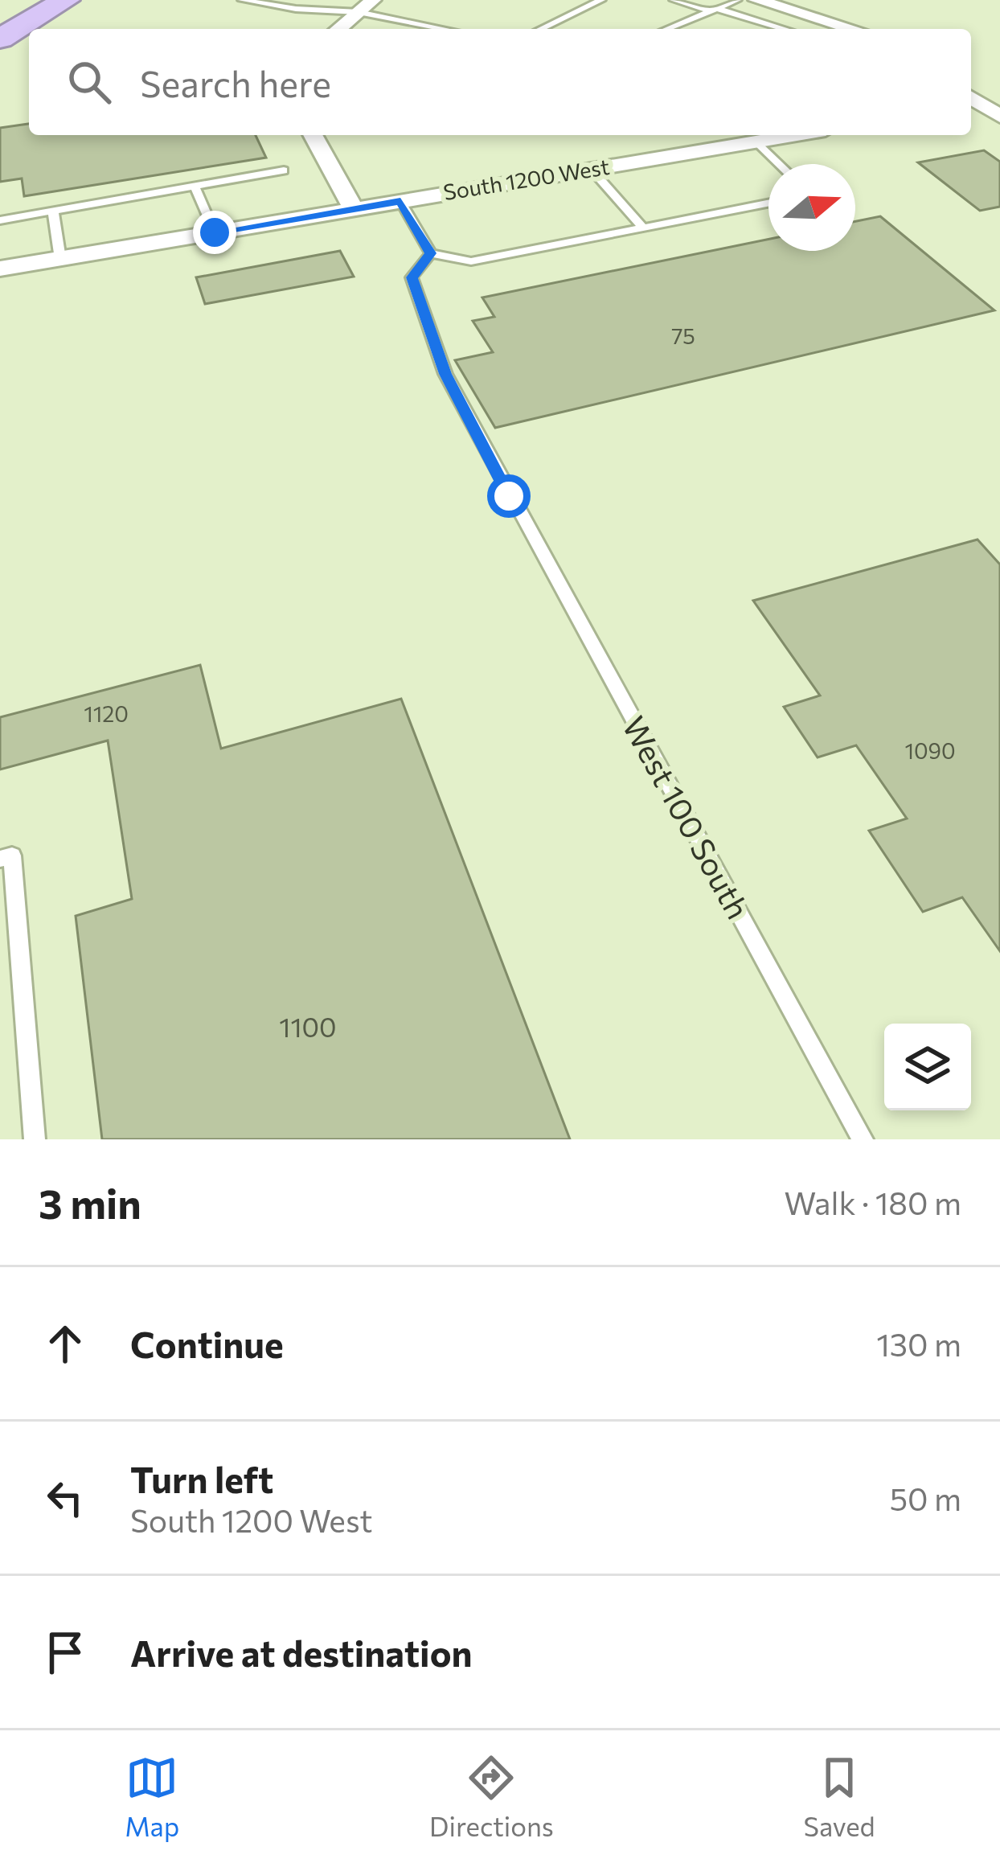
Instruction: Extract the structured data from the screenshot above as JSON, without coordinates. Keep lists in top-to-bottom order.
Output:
{
  "streets": {
    "street": ["South 1200 West"],
    "lane": ["West 100 South"]
  },
  "house_numbers": [
    "75",
    "1120",
    "1090",
    "1100"
  ],
  "north": "right",
  "page": {
    "search": "Search here",
    "heading": ["3 min", "Walk · 180 m"],
    "list": [
      ["Continue", "130 m"],
      ["Turn left", "South 1200 West", "50 m"],
      "Arrive at destination"
    ],
    "nav": ["Map", "Directions", "Saved"]
  }
}
